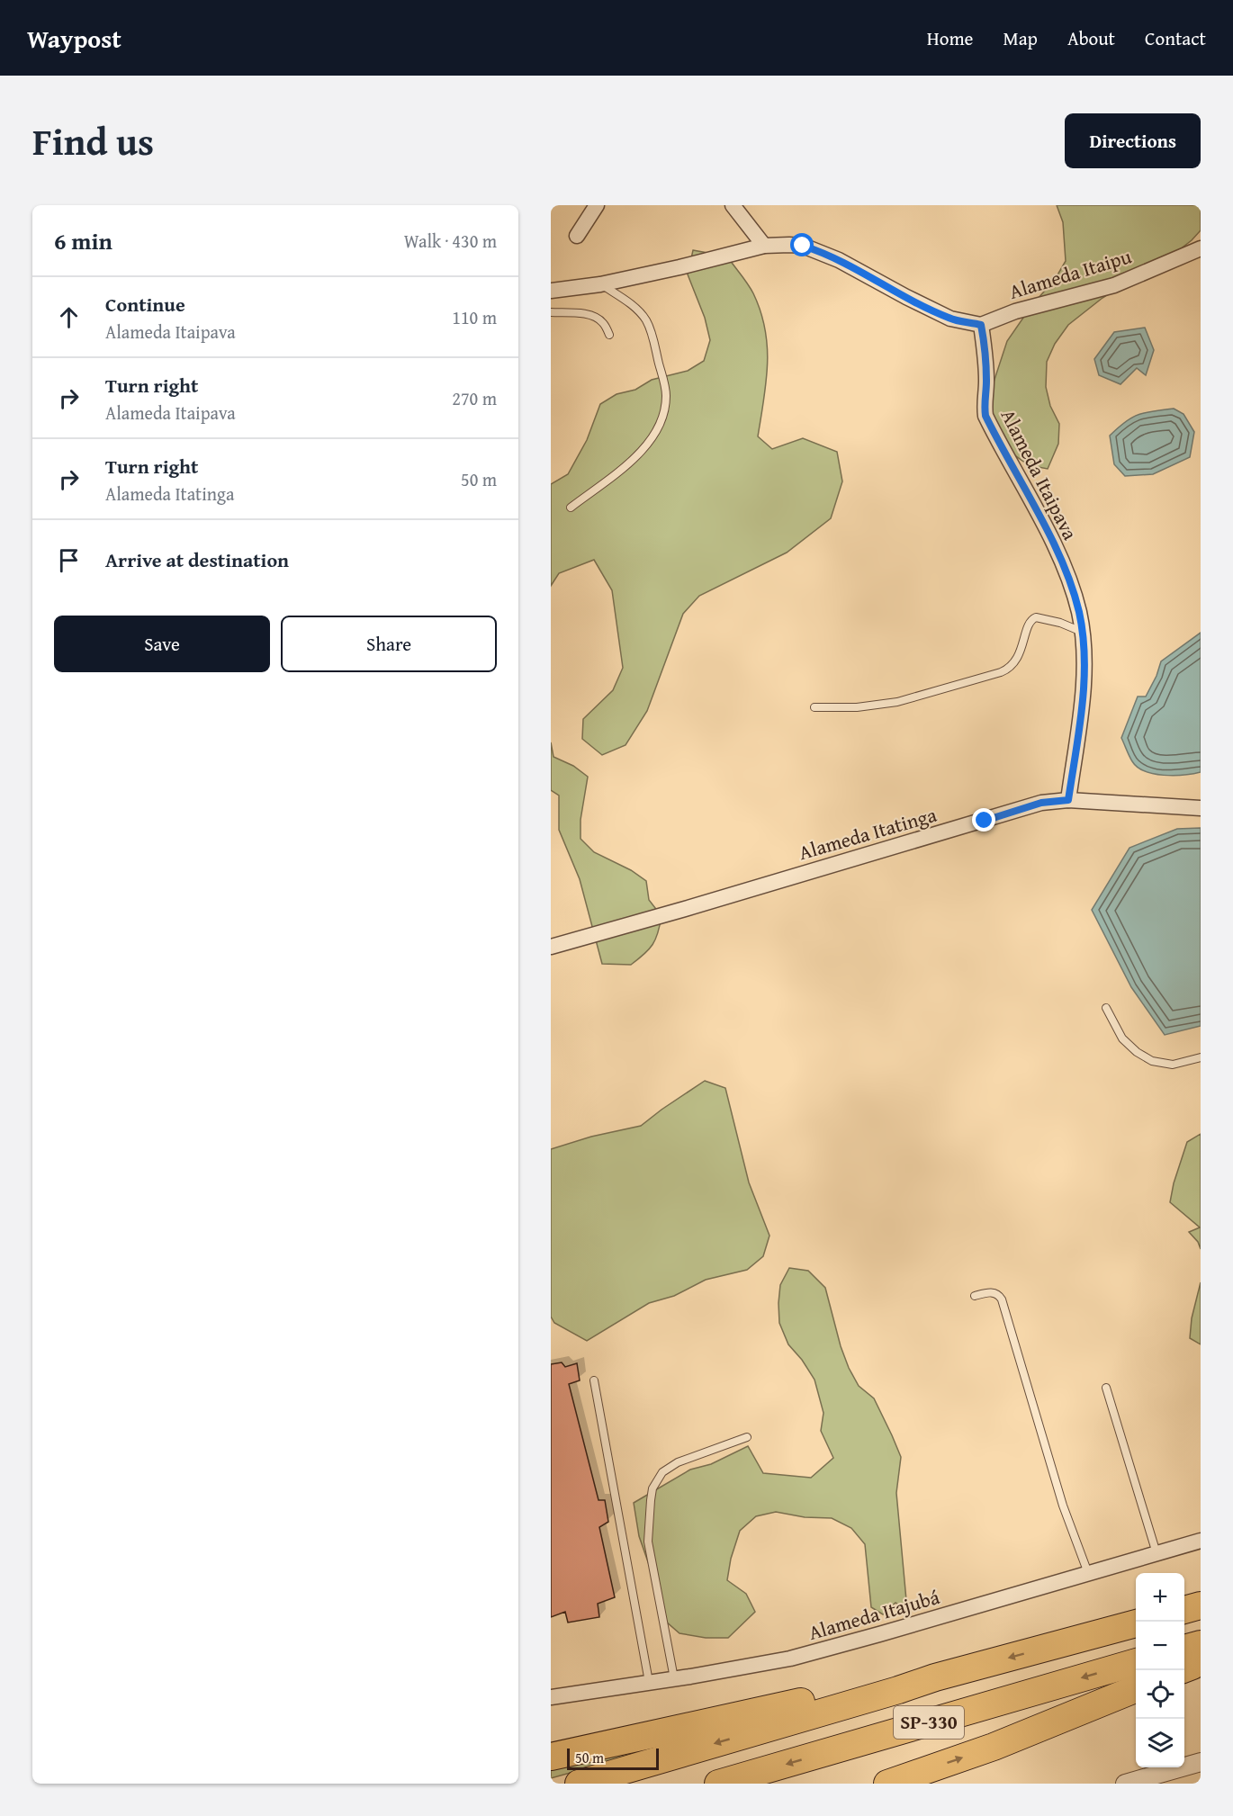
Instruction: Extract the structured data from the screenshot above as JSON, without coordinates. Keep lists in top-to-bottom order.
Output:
{
  "streets": {
    "highway": ["SP-330"],
    "street": [
      "Alameda Itaipu",
      "Alameda Itaipava",
      "Alameda Itatinga",
      "Alameda Itajubá"
    ]
  },
  "crossings": [
    ["Alameda Itaipu", "Alameda Itaipava"],
    ["Alameda Itaipava", "Alameda Itatinga"]
  ],
  "scale_bar": "50 m",
  "page": {
    "header": "Waypost",
    "nav": [
      "Home",
      "Map",
      "About",
      "Contact"
    ],
    "title": "Find us",
    "buttons": [
      "Directions",
      ["Save", "Share"]
    ],
    "heading": ["6 min", "Walk · 430 m"],
    "list": [
      ["Continue", "Alameda Itaipava", "110 m"],
      ["Turn right", "Alameda Itaipava", "270 m"],
      ["Turn right", "Alameda Itatinga", "50 m"],
      "Arrive at destination"
    ],
    "map_buttons": ["+", "−"],
    "scale": "50 m"
  }
}
